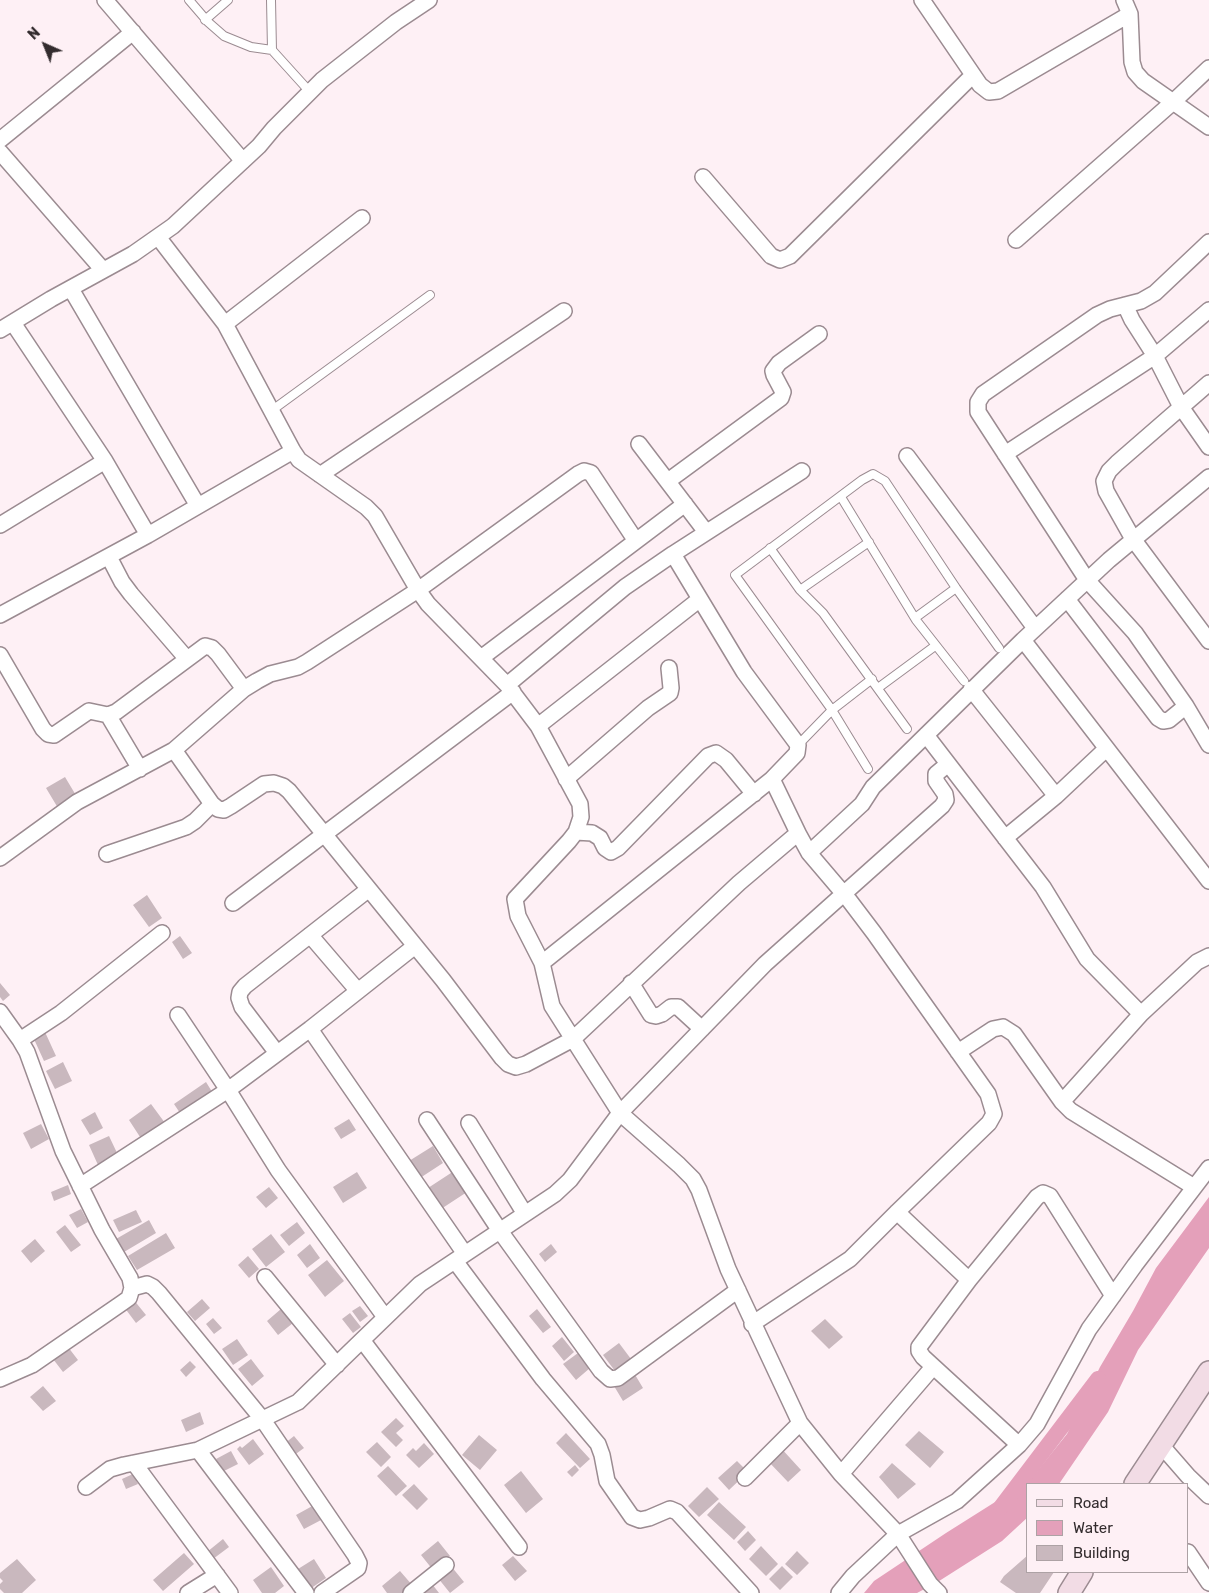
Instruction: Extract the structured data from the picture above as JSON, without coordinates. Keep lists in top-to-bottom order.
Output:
{
  "legend": ["Road", "Water", "Building"],
  "north": "top left"
}
